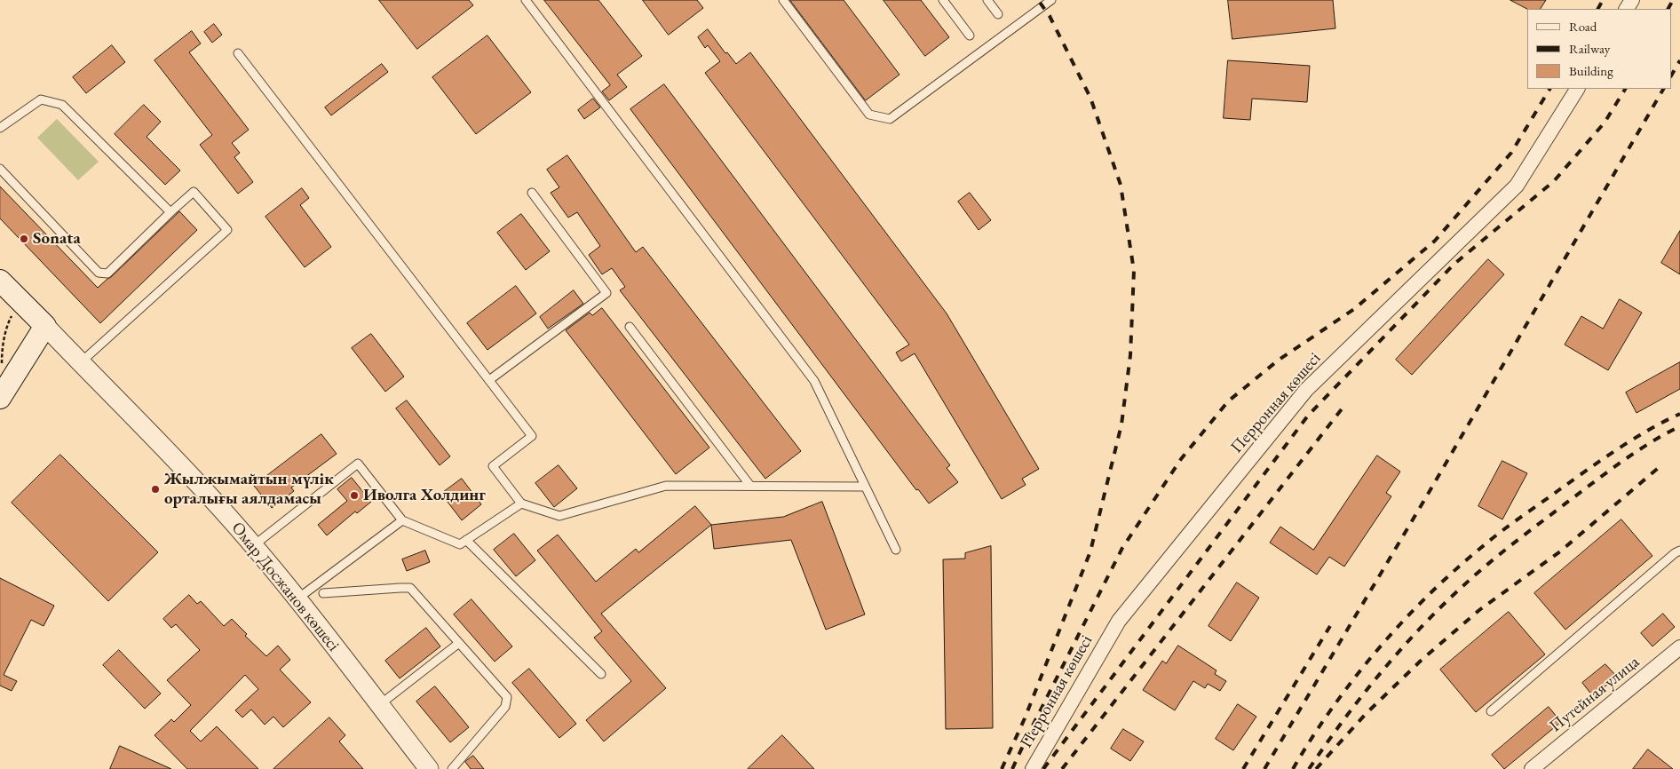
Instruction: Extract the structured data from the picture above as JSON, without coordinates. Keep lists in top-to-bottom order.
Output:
{
  "streets": {
    "main road": ["Омар Досжанов көшесі"],
    "street": ["Перронная көшесі", "Путейная улица"]
  },
  "places": ["Sonata", "Жылжымайтын мүлік орталығы аялдамасы", "Иволга Холдинг"],
  "legend": ["Road", "Railway", "Building"]
}
